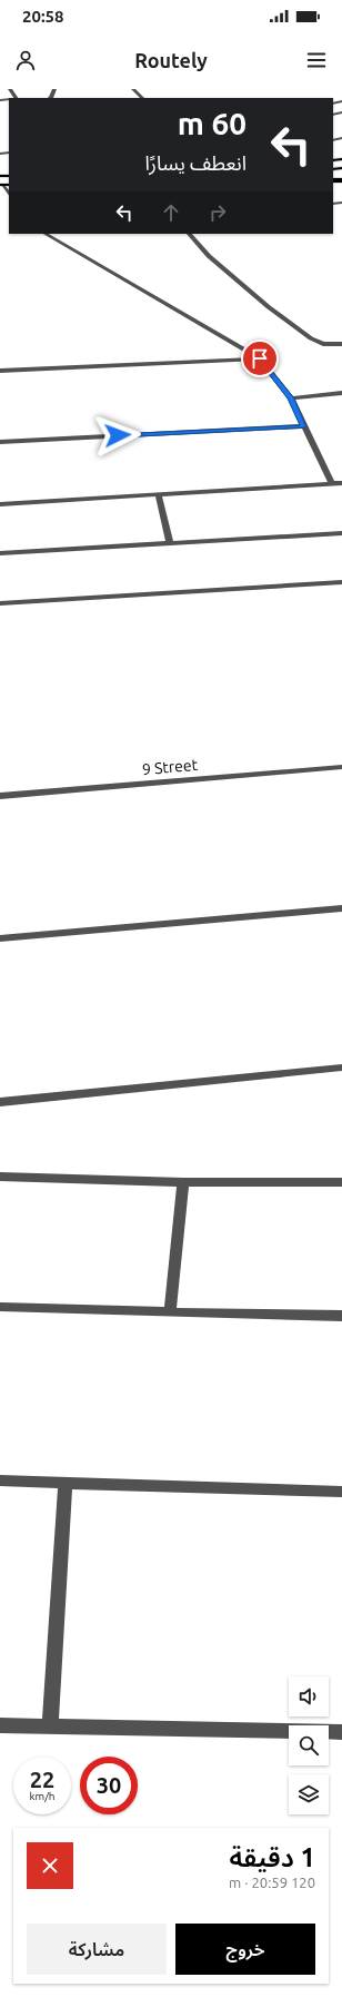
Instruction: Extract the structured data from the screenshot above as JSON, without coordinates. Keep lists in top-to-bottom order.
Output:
{
  "streets": {
    "street": ["9 Street"]
  },
  "page": {
    "status": "20:58",
    "header": "Routely",
    "turn": ["60 m", "انعطف يسارًا"],
    "speed": "22 km/h",
    "limit": "30",
    "heading": ["1 دقيقة", "120 m · 20:59"],
    "buttons": ["خروج", "مشاركة"]
  }
}
